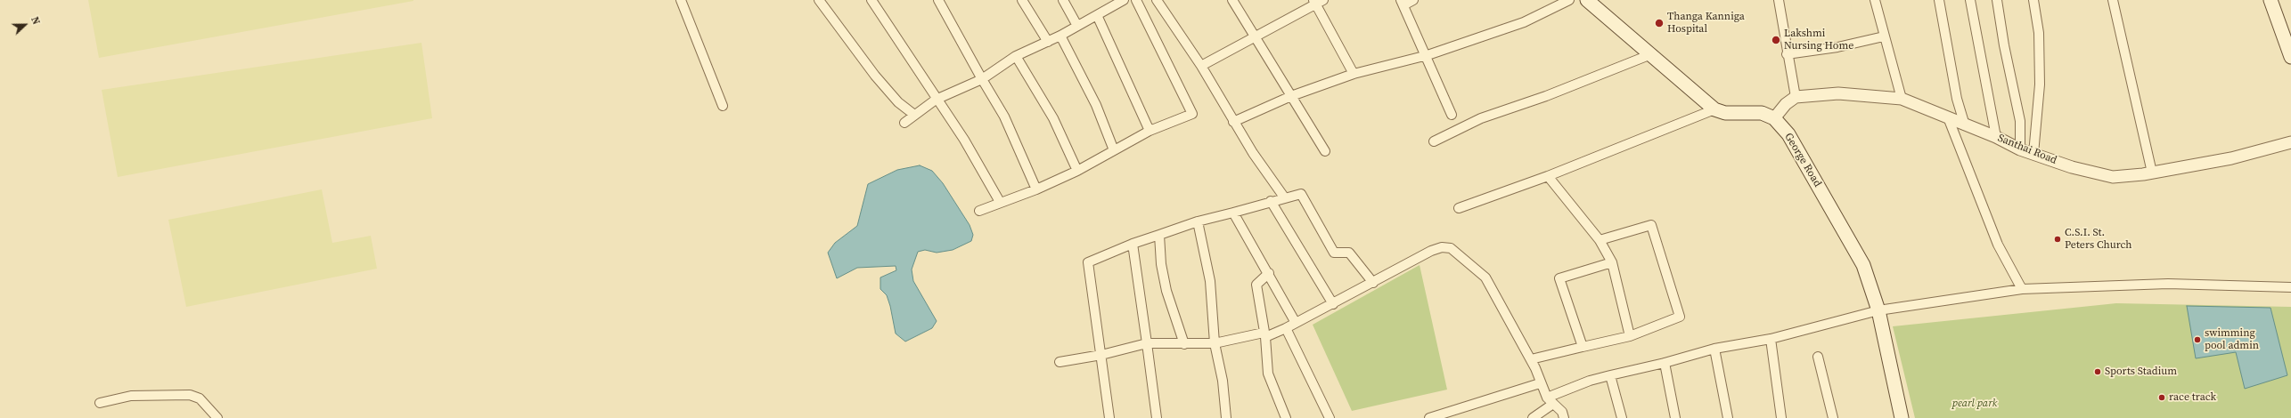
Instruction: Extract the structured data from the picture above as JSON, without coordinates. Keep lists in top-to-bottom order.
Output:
{
  "streets": {
    "main road": ["George Road"],
    "street": ["Santhai Road"]
  },
  "parks": ["pearl park"],
  "places": [
    "Thanga Kanniga Hospital",
    "Lakshmi Nursing Home",
    "C.S.I. St. Peters Church",
    "swimming pool admin",
    "Sports Stadium",
    "race track"
  ],
  "north": "right"
}
